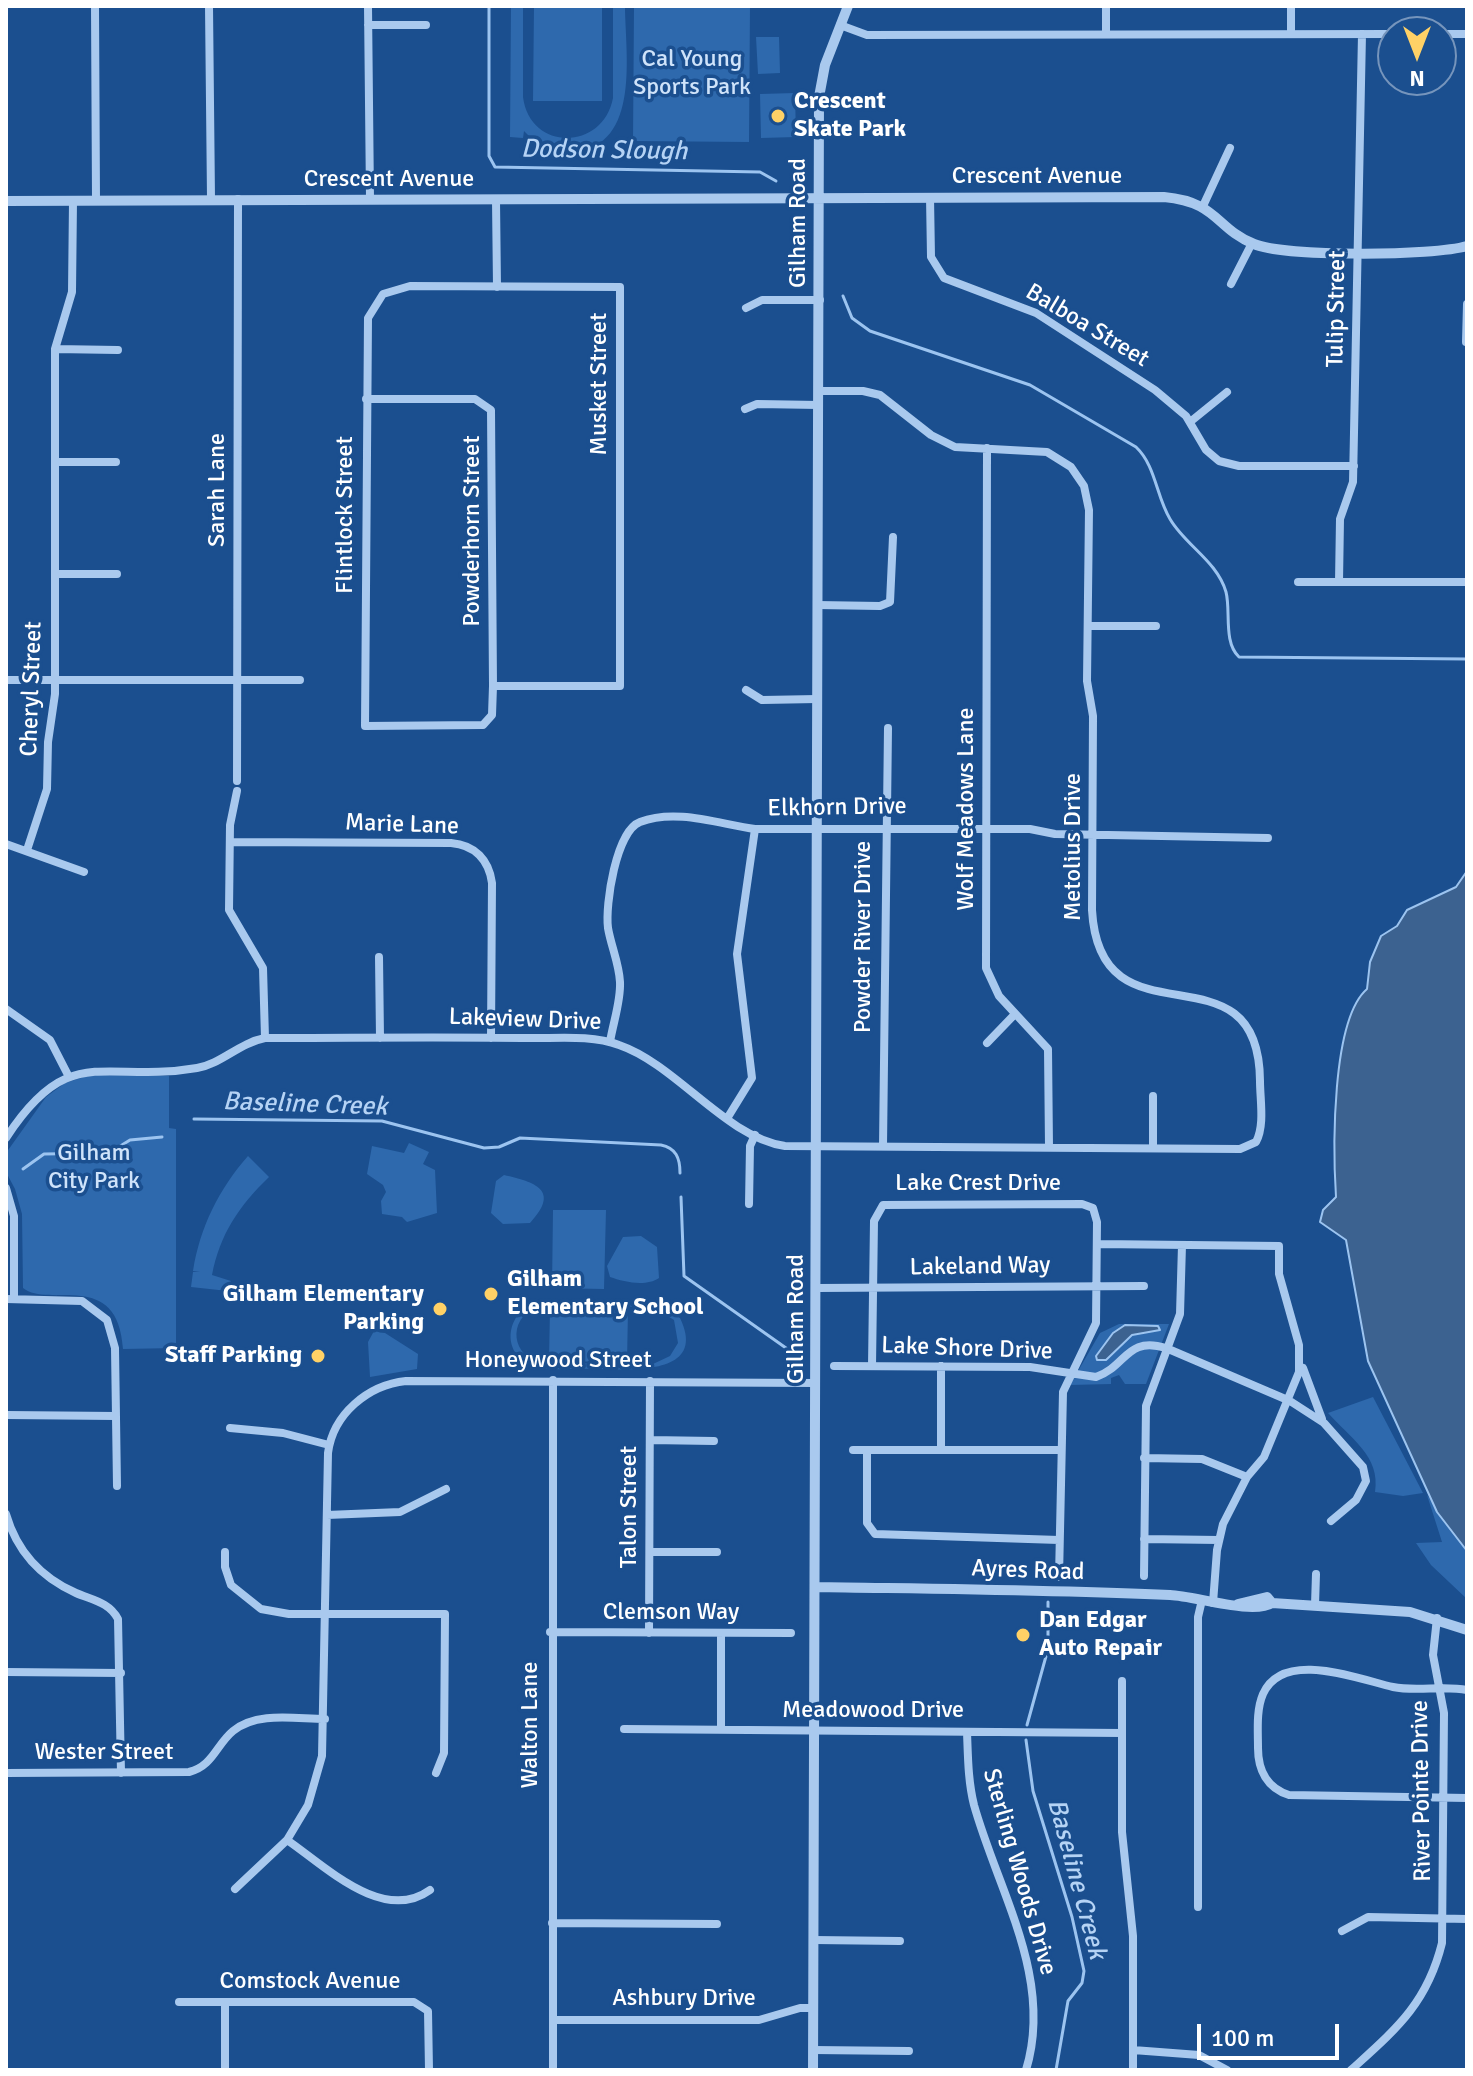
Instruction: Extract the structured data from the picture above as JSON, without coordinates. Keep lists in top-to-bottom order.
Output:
{
  "streets": {
    "street": [
      "Crescent Avenue",
      "Gilham Road",
      "Tulip Street",
      "Balboa Street",
      "Musket Street",
      "Sarah Lane",
      "Flintlock Street",
      "Powderhorn Street",
      "Cheryl Street",
      "Elkhorn Drive",
      "Wolf Meadows Lane",
      "Marie Lane",
      "Metolius Drive",
      "Powder River Drive",
      "Lakeview Drive",
      "Lake Crest Drive",
      "Lakeland Way",
      "Lake Shore Drive",
      "Honeywood Street",
      "Talon Street",
      "Ayres Road",
      "Clemson Way",
      "Meadowood Drive",
      "Walton Lane",
      "Wester Street",
      "River Pointe Drive",
      "Sterling Woods Drive",
      "Comstock Avenue",
      "Ashbury Drive"
    ]
  },
  "crossings": [
    ["Crescent Avenue", "Gilham Road"],
    ["Crescent Avenue", "Tulip Street"],
    ["Crescent Avenue", "Balboa Street"],
    ["Crescent Avenue", "Sarah Lane"],
    ["Crescent Avenue", "Cheryl Street"],
    ["Gilham Road", "Elkhorn Drive"],
    ["Gilham Road", "Metolius Drive"],
    ["Gilham Road", "Lakeview Drive"],
    ["Gilham Road", "Lakeland Way"],
    ["Gilham Road", "Honeywood Street"],
    ["Gilham Road", "Ayres Road"],
    ["Gilham Road", "Meadowood Drive"],
    ["Gilham Road", "Ashbury Drive"],
    ["Tulip Street", "Balboa Street"],
    ["Musket Street", "Flintlock Street"],
    ["Musket Street", "Powderhorn Street"],
    ["Sarah Lane", "Marie Lane"],
    ["Sarah Lane", "Lakeview Drive"],
    ["Flintlock Street", "Powderhorn Street"],
    ["Elkhorn Drive", "Wolf Meadows Lane"],
    ["Elkhorn Drive", "Metolius Drive"],
    ["Elkhorn Drive", "Powder River Drive"],
    ["Elkhorn Drive", "Lakeview Drive"],
    ["Wolf Meadows Lane", "Metolius Drive"],
    ["Wolf Meadows Lane", "Lakeview Drive"],
    ["Marie Lane", "Lakeview Drive"],
    ["Metolius Drive", "Lakeview Drive"],
    ["Powder River Drive", "Lakeview Drive"],
    ["Lake Crest Drive", "Lakeland Way"],
    ["Lake Crest Drive", "Lake Shore Drive"],
    ["Honeywood Street", "Talon Street"],
    ["Honeywood Street", "Walton Lane"],
    ["Honeywood Street", "Wester Street"],
    ["Talon Street", "Clemson Way"],
    ["Ayres Road", "River Pointe Drive"],
    ["Clemson Way", "Walton Lane"],
    ["Meadowood Drive", "Sterling Woods Drive"],
    ["Walton Lane", "Ashbury Drive"]
  ],
  "water": ["Dodson Slough", "Baseline Creek"],
  "parks": ["Cal Young Sports Park", "Gilham City Park"],
  "places": [
    "Crescent Skate Park",
    "Gilham Elementary School",
    "Gilham Elementary Parking",
    "Staff Parking",
    "Dan Edgar Auto Repair"
  ],
  "scale_bar": "100 m",
  "north": "bottom"
}
